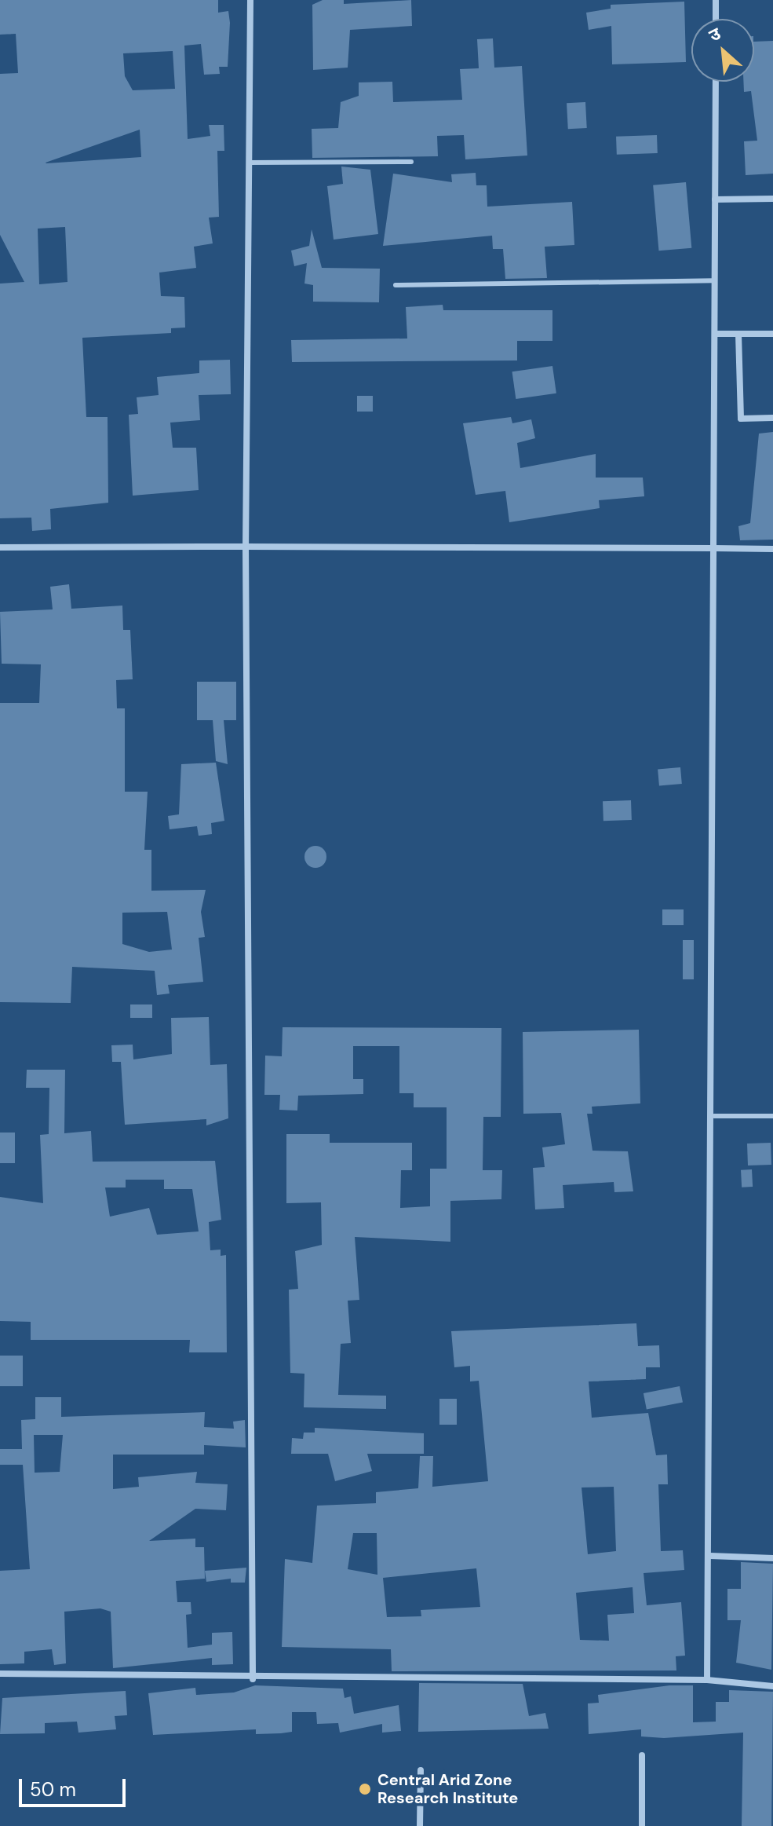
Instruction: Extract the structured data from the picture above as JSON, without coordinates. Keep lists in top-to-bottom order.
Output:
{
  "places": ["Central Arid Zone Research Institute"],
  "scale_bar": "50 m",
  "north": "top left"
}
